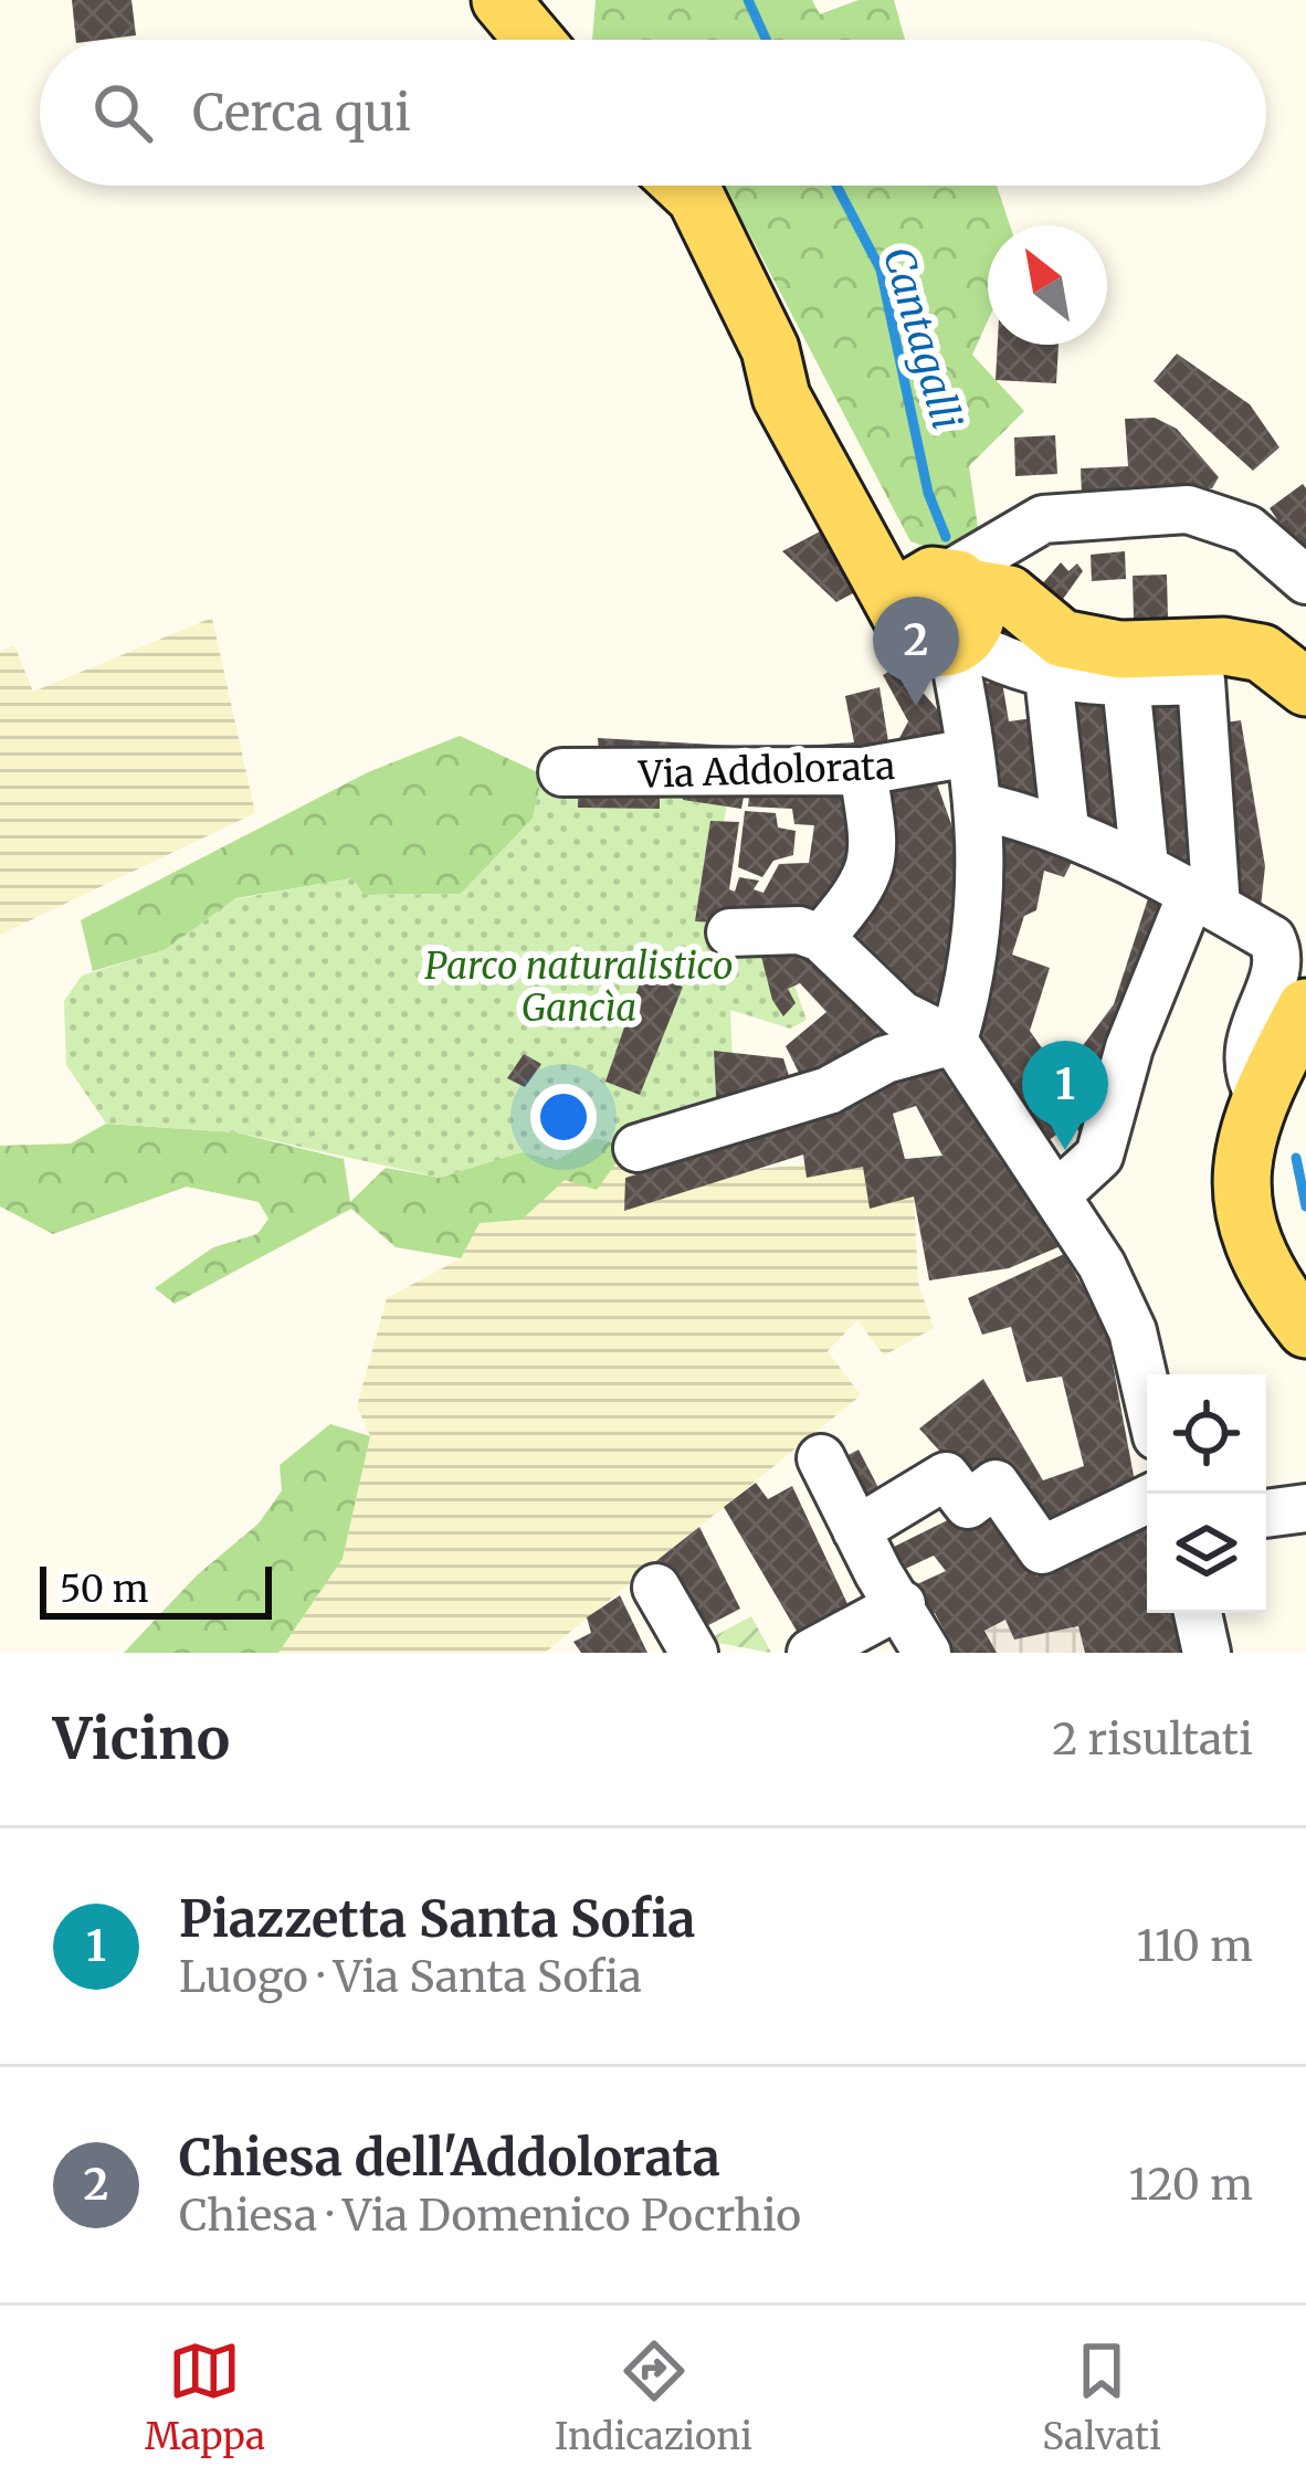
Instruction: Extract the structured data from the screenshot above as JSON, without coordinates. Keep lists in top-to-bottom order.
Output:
{
  "streets": {
    "street": ["Via Addolorata"]
  },
  "water": ["Cantagalli"],
  "parks": ["Parco naturalistico Gancìa"],
  "scale_bar": "50 m",
  "north": "top left",
  "page": {
    "search": "Cerca qui",
    "pins": ["2", "1"],
    "scale": "50 m",
    "heading": ["Vicino", "2 risultati"],
    "list": [
      {
        "mark": "1",
        "name": "Piazzetta Santa Sofia",
        "note": "Luogo · Via Santa Sofia",
        "value": "110 m"
      },
      {
        "mark": "2",
        "name": "Chiesa dell'Addolorata",
        "note": "Chiesa · Via Domenico Pocrhio",
        "value": "120 m"
      }
    ],
    "nav": ["Mappa", "Indicazioni", "Salvati"]
  }
}
